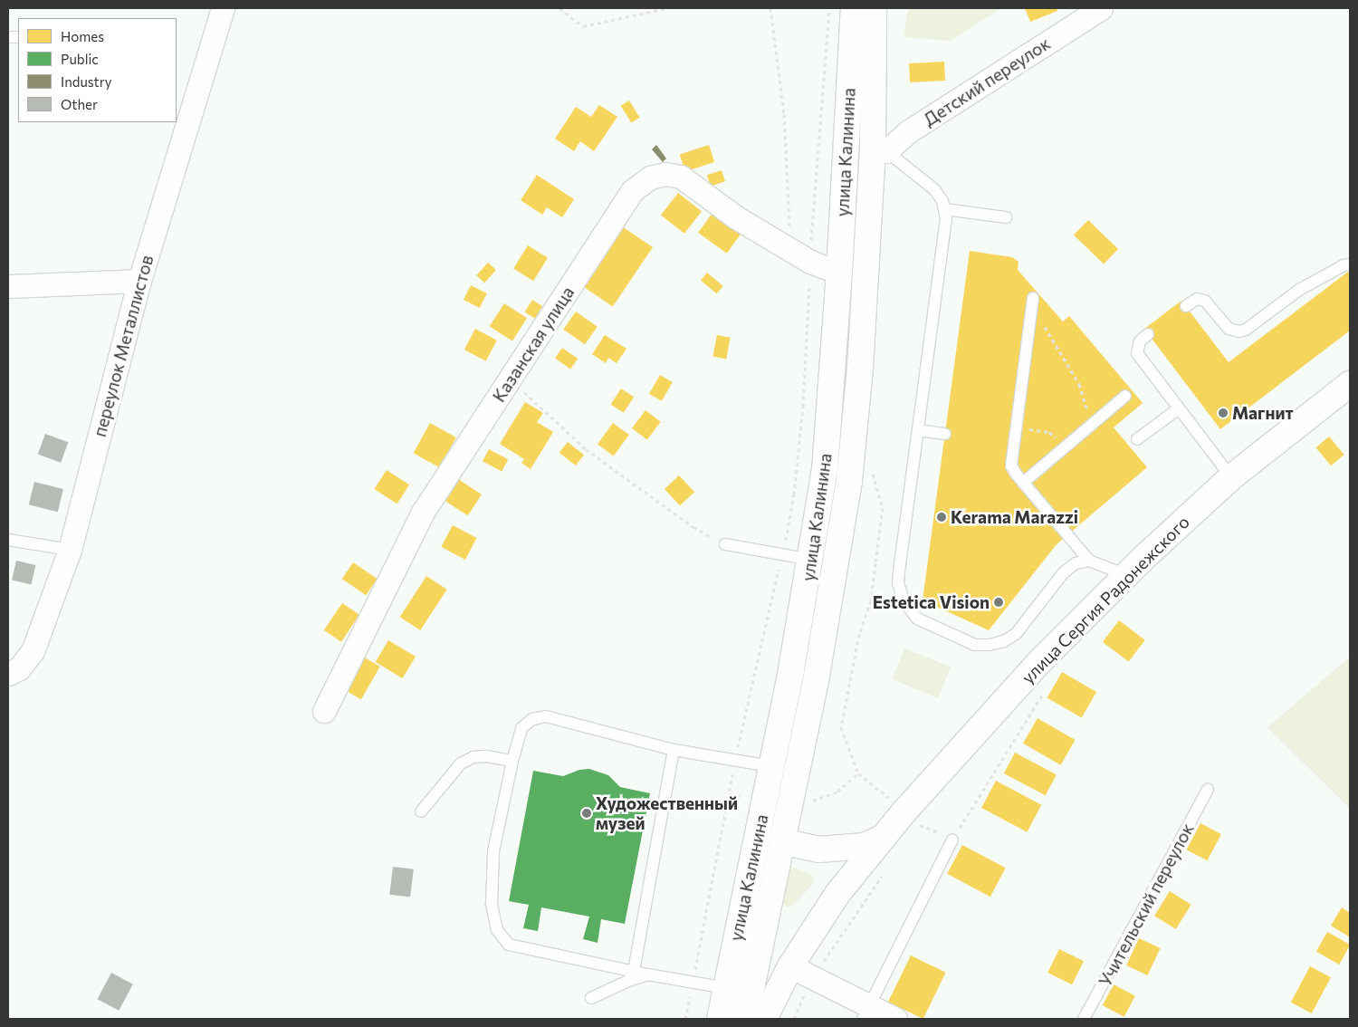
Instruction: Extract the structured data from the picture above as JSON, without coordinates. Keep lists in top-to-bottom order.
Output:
{
  "streets": {
    "main road": ["улица Калинина", "улица Сергия Радонежского"],
    "street": ["Детский переулок", "Казанская улица", "переулок Металлистов"],
    "lane": ["Учительский переулок"]
  },
  "crossings": [
    ["Детский переулок", "улица Калинина"],
    ["улица Калинина", "Казанская улица"],
    ["улица Калинина", "улица Сергия Радонежского"]
  ],
  "places": [
    "Магнит",
    "Kerama Marazzi",
    "Estetica Vision",
    "Художественный музей"
  ],
  "legend": [
    "Homes",
    "Public",
    "Industry",
    "Other"
  ]
}
